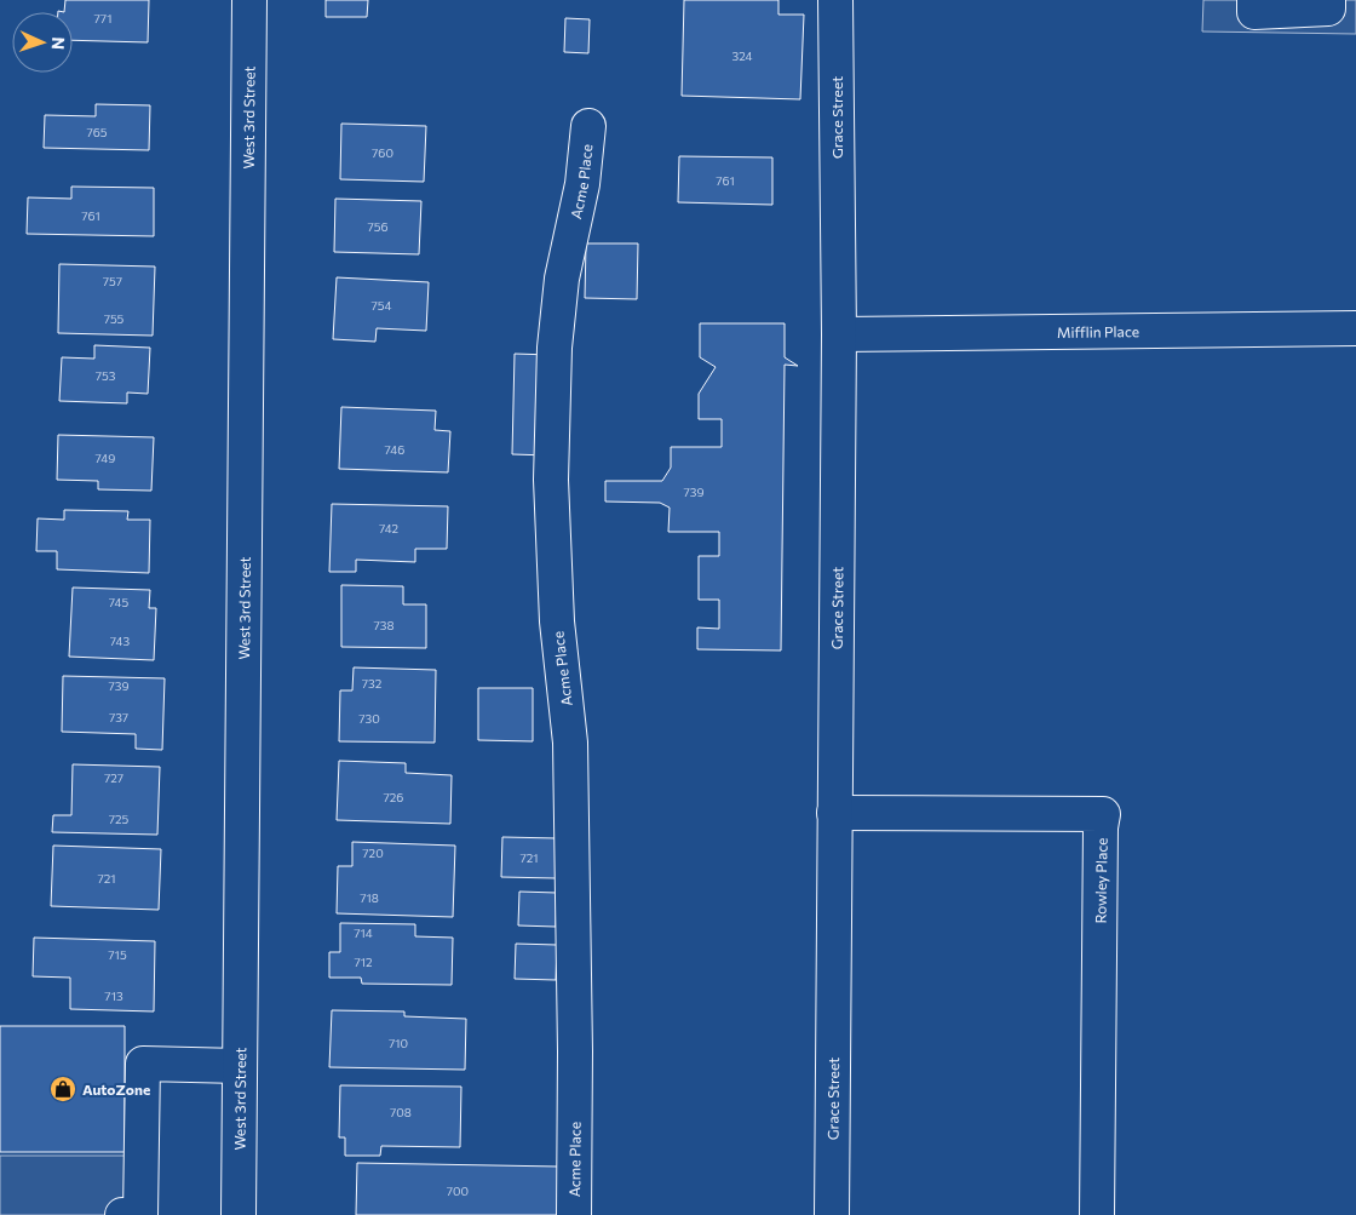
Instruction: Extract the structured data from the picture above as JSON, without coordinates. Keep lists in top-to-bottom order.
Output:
{
  "streets": {
    "street": [
      "West 3rd Street",
      "Grace Street",
      "Acme Place",
      "Mifflin Place",
      "Rowley Place"
    ]
  },
  "crossings": [
    ["Grace Street", "Mifflin Place"],
    ["Grace Street", "Rowley Place"]
  ],
  "places": {
    "shop": ["AutoZone"]
  },
  "house_numbers": [
    "771",
    "324",
    "765",
    "760",
    "761",
    "761",
    "756",
    "757",
    "754",
    "755",
    "753",
    "746",
    "749",
    "739",
    "742",
    "745",
    "738",
    "743",
    "732",
    "739",
    "737",
    "730",
    "727",
    "726",
    "725",
    "720",
    "721",
    "721",
    "718",
    "714",
    "715",
    "712",
    "713",
    "710",
    "708",
    "700"
  ],
  "north": "right"
}
